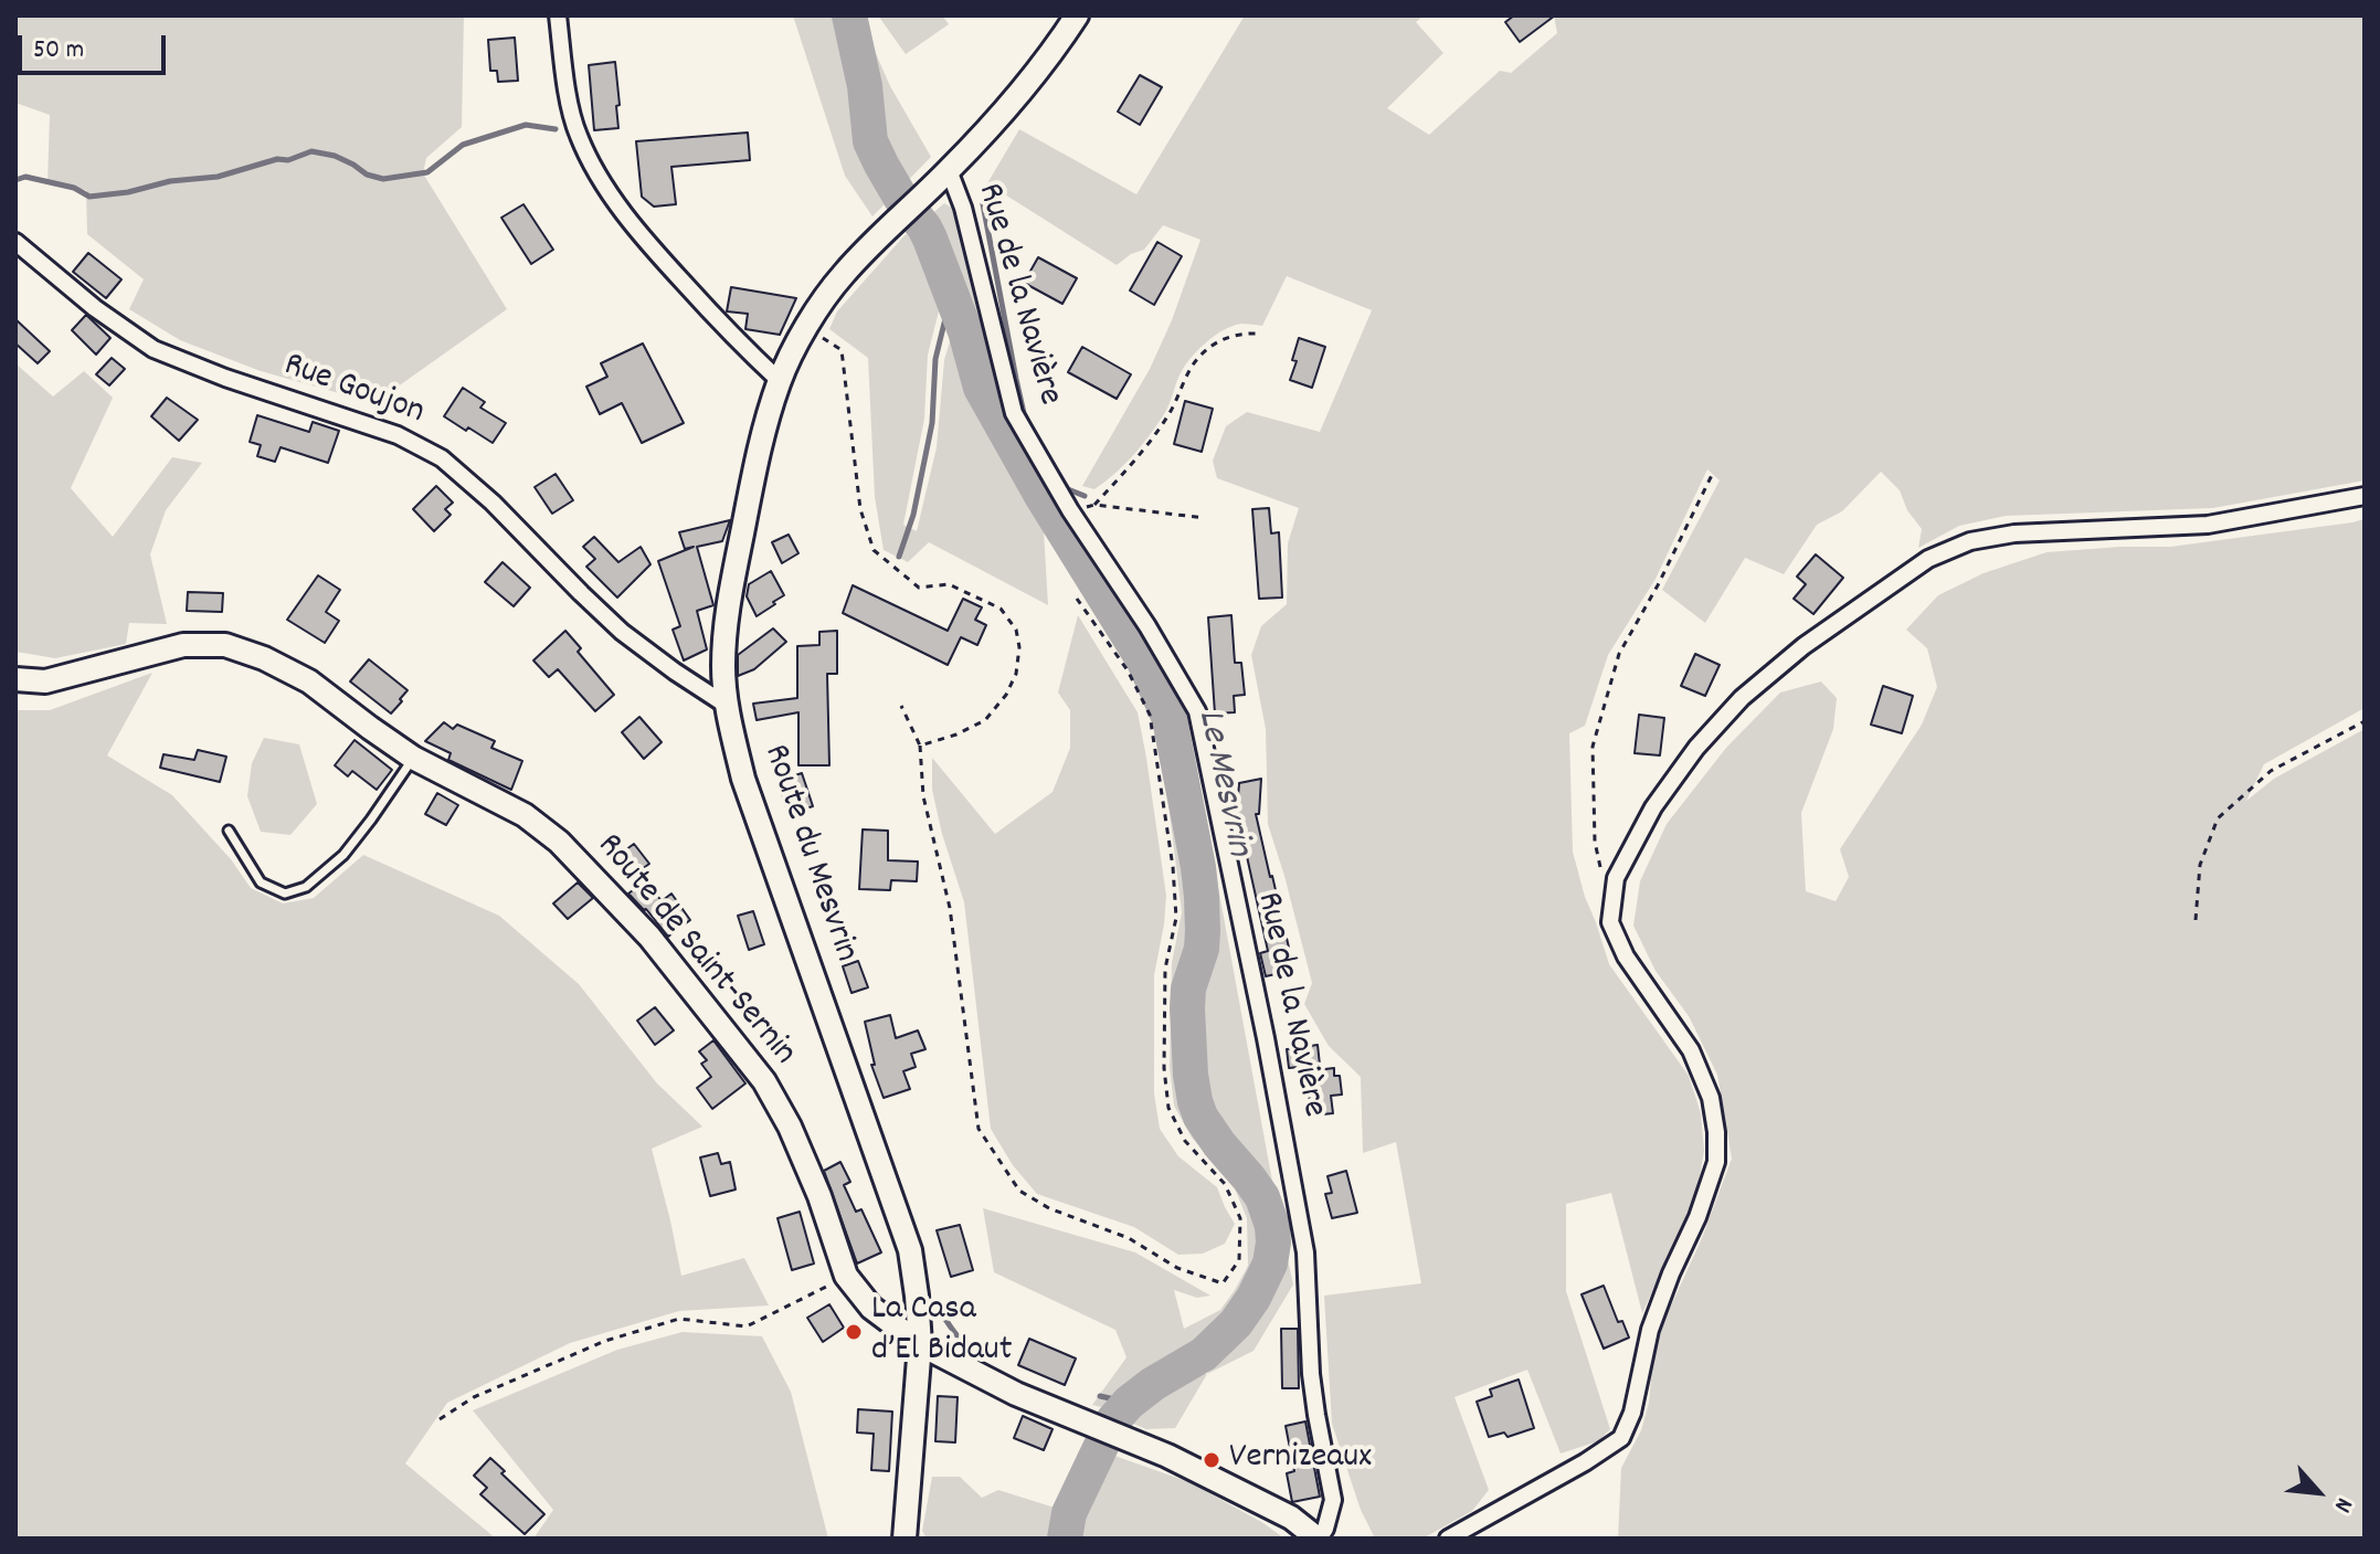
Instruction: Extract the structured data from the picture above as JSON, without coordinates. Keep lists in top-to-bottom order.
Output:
{
  "streets": {
    "main road": ["Route du Mesvrin", "Route de Saint-Sernin"],
    "street": ["Rue de la Navière", "Rue Goujon"]
  },
  "crossings": [
    ["Rue de la Navière", "Route du Mesvrin"],
    ["Rue de la Navière", "Route de Saint-Sernin"],
    ["Rue Goujon", "Route du Mesvrin"],
    ["Route du Mesvrin", "Route de Saint-Sernin"]
  ],
  "water": ["Le Mesvrin"],
  "places": ["La Casa d’El Bidaut", "Vernizeaux"],
  "scale_bar": "50 m",
  "north": "bottom right"
}
